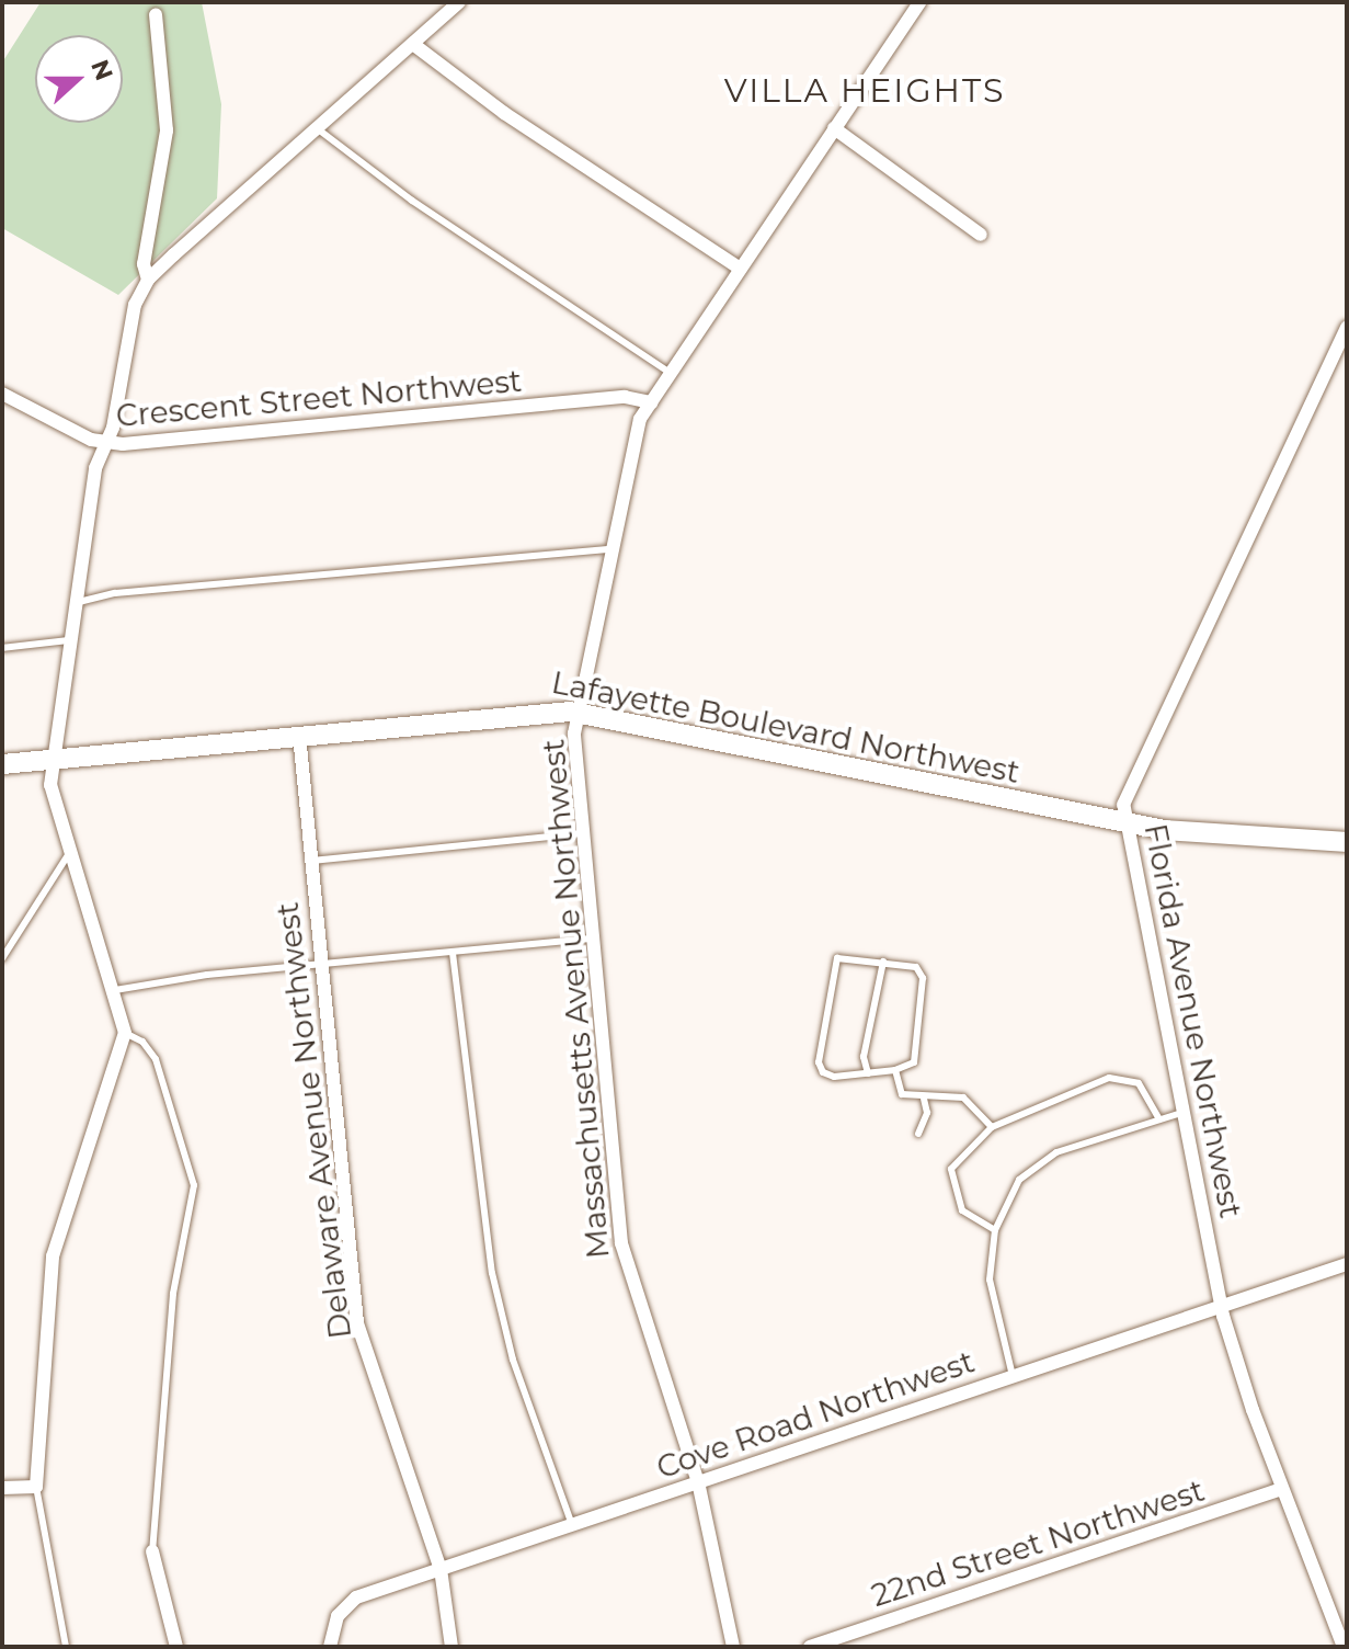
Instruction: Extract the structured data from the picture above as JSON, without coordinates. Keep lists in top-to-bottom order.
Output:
{
  "streets": {
    "main road": ["Lafayette Boulevard Northwest"],
    "street": [
      "Crescent Street Northwest",
      "Massachusetts Avenue Northwest",
      "Florida Avenue Northwest",
      "Delaware Avenue Northwest",
      "Cove Road Northwest",
      "22nd Street Northwest"
    ]
  },
  "crossings": [
    ["Crescent Street Northwest", "Massachusetts Avenue Northwest"],
    ["Lafayette Boulevard Northwest", "Massachusetts Avenue Northwest"],
    ["Lafayette Boulevard Northwest", "Florida Avenue Northwest"],
    ["Lafayette Boulevard Northwest", "Delaware Avenue Northwest"],
    ["Massachusetts Avenue Northwest", "Cove Road Northwest"],
    ["Florida Avenue Northwest", "Cove Road Northwest"],
    ["Florida Avenue Northwest", "22nd Street Northwest"],
    ["Delaware Avenue Northwest", "Cove Road Northwest"]
  ],
  "districts": ["VILLA HEIGHTS"],
  "north": "right"
}
